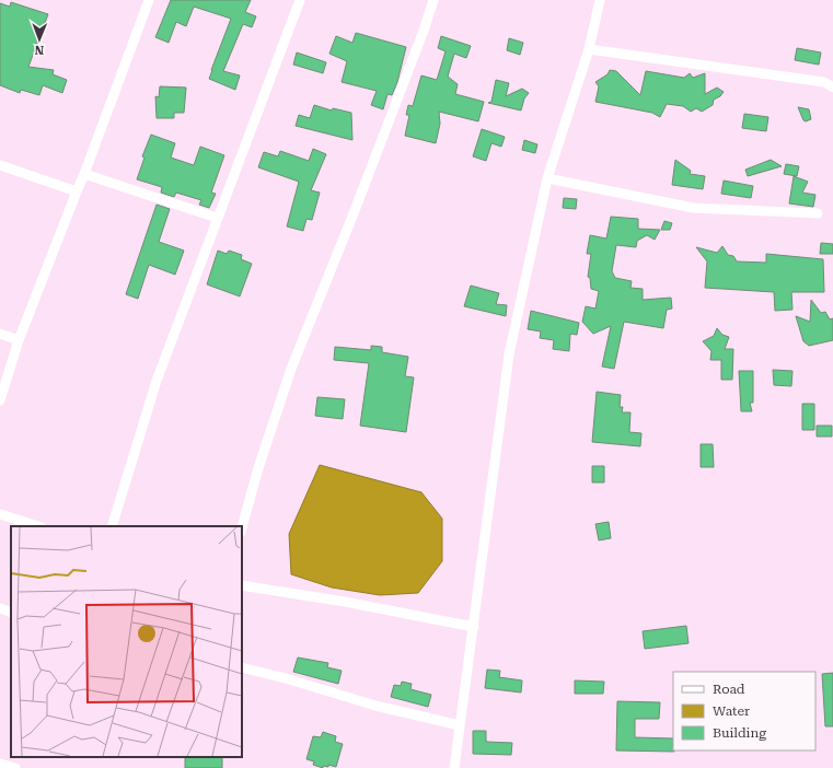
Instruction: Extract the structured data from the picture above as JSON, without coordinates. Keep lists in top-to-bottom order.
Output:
{
  "legend": ["Road", "Water", "Building"],
  "north": "bottom"
}
